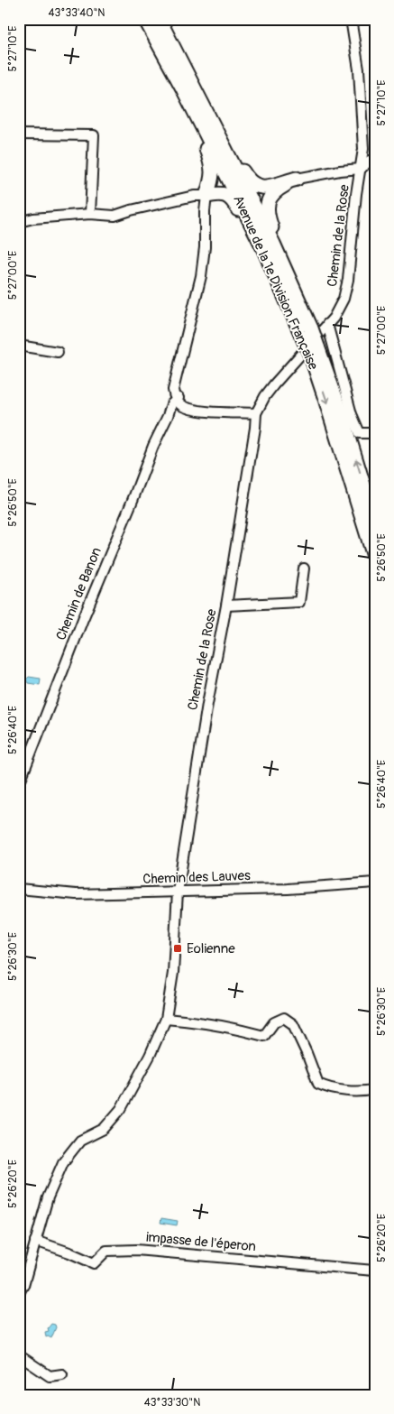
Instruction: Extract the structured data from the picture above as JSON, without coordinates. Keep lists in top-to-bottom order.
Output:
{
  "streets": {
    "highway": ["Avenue de la 1e Division Française"],
    "street": [
      "Chemin de la Rose",
      "Chemin de Banon",
      "Chemin des Lauves",
      "impasse de l'éperon"
    ]
  },
  "crossings": [
    ["Chemin de la Rose", "Chemin des Lauves"],
    ["Chemin de la Rose", "impasse de l'éperon"]
  ],
  "places": {
    "transit": ["Eolienne"]
  },
  "coordinates": [
    "43°33'40\"N",
    "5°27'10\"E",
    "5°27'00\"E",
    "5°26'50\"E",
    "5°26'40\"E",
    "5°26'30\"E",
    "5°26'20\"E",
    "43°33'30\"N"
  ]
}
